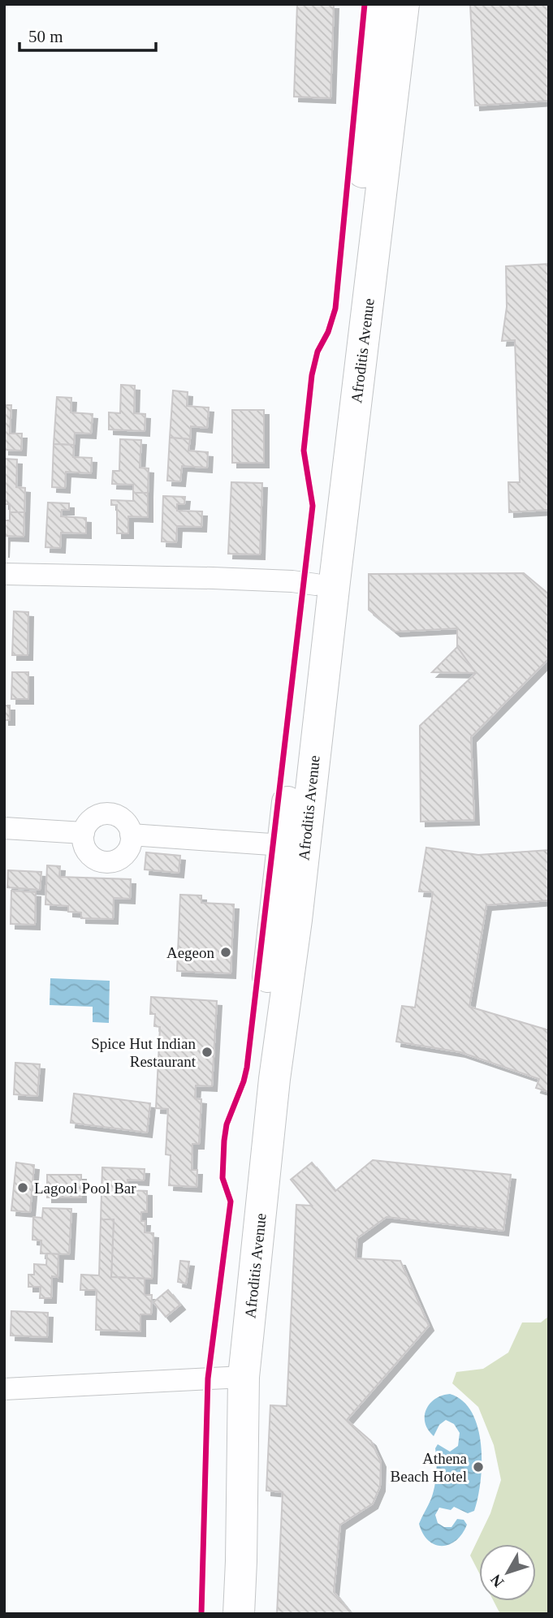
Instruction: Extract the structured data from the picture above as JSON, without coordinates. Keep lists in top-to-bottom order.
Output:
{
  "streets": {
    "main road": ["Afroditis Avenue"]
  },
  "places": [
    "Aegeon",
    "Spice Hut Indian Restaurant",
    "Lagool Pool Bar",
    "Athena Beach Hotel"
  ],
  "scale_bar": "50 m",
  "north": "bottom left"
}
